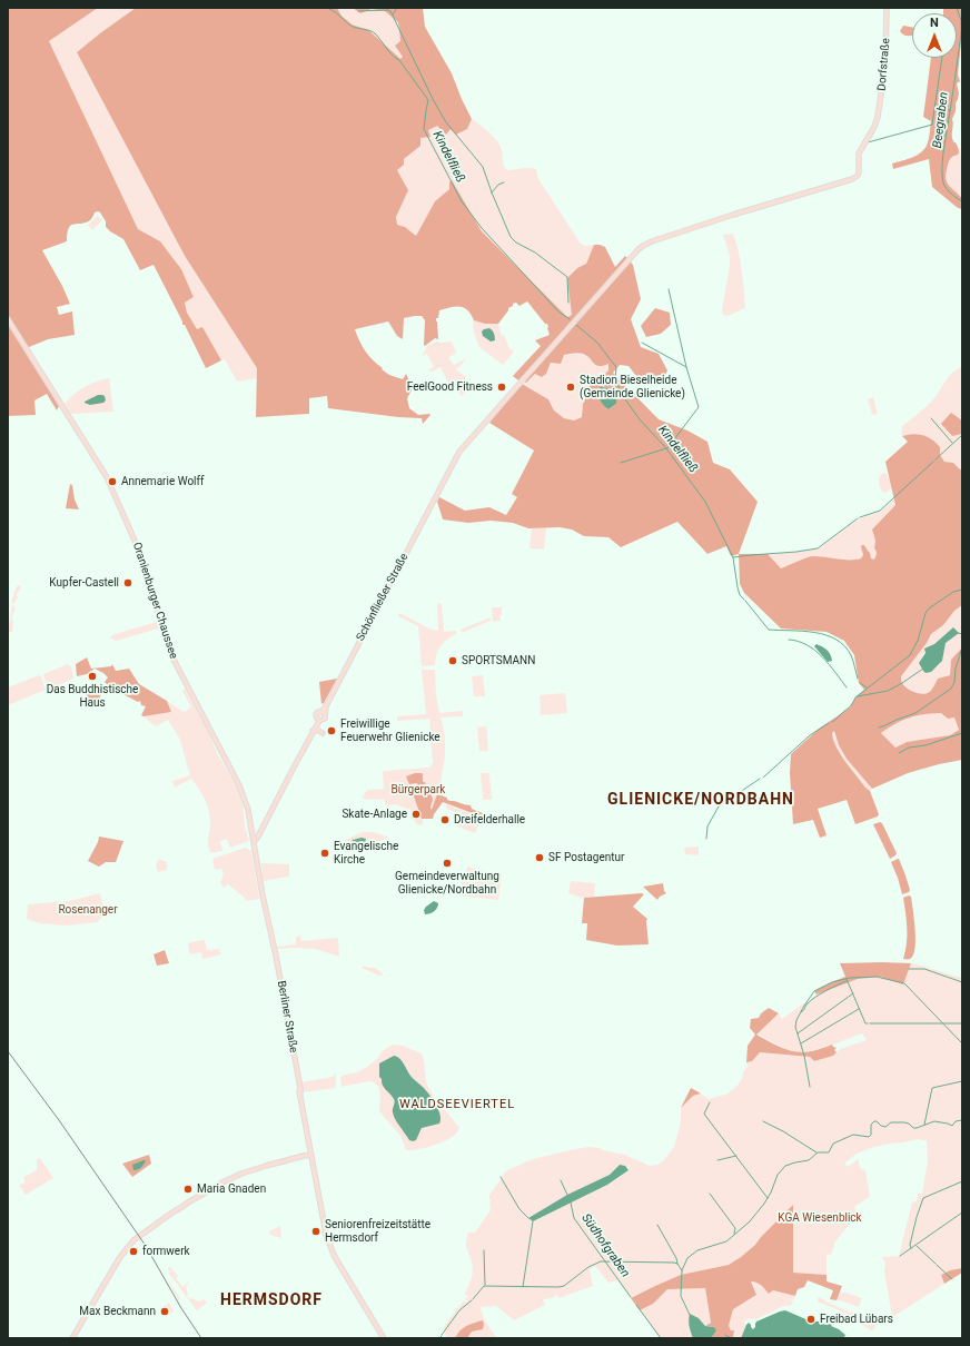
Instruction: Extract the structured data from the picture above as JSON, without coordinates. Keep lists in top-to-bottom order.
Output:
{
  "streets": {
    "main road": [
      "Dorfstraße",
      "Schönfließer Straße",
      "Oranienburger Chaussee",
      "Berliner Straße"
    ]
  },
  "crossings": [
    ["Dorfstraße", "Schönfließer Straße"],
    ["Oranienburger Chaussee", "Berliner Straße"]
  ],
  "districts": ["GLIENICKE/NORDBAHN", "WALDSEEVIERTEL", "HERMSDORF"],
  "water": ["Beegraben", "Kindelfließ", "Südhofgraben"],
  "parks": ["Bürgerpark", "Rosenanger", "KGA Wiesenblick"],
  "places": [
    "FeelGood Fitness",
    "Stadion Bieselheide (Gemeinde Glienicke)",
    "Annemarie Wolff",
    "Kupfer-Castell",
    "SPORTSMANN",
    "Das Buddhistische Haus",
    "Freiwillige Feuerwehr Glienicke",
    "Skate-Anlage",
    "Dreifelderhalle",
    "Evangelische Kirche",
    "SF Postagentur",
    "Gemeindeverwaltung Glienicke/Nordbahn",
    "Maria Gnaden",
    "Seniorenfreizeitstätte Hermsdorf",
    "formwerk",
    "Max Beckmann",
    "Freibad Lübars"
  ],
  "north": "top"
}
